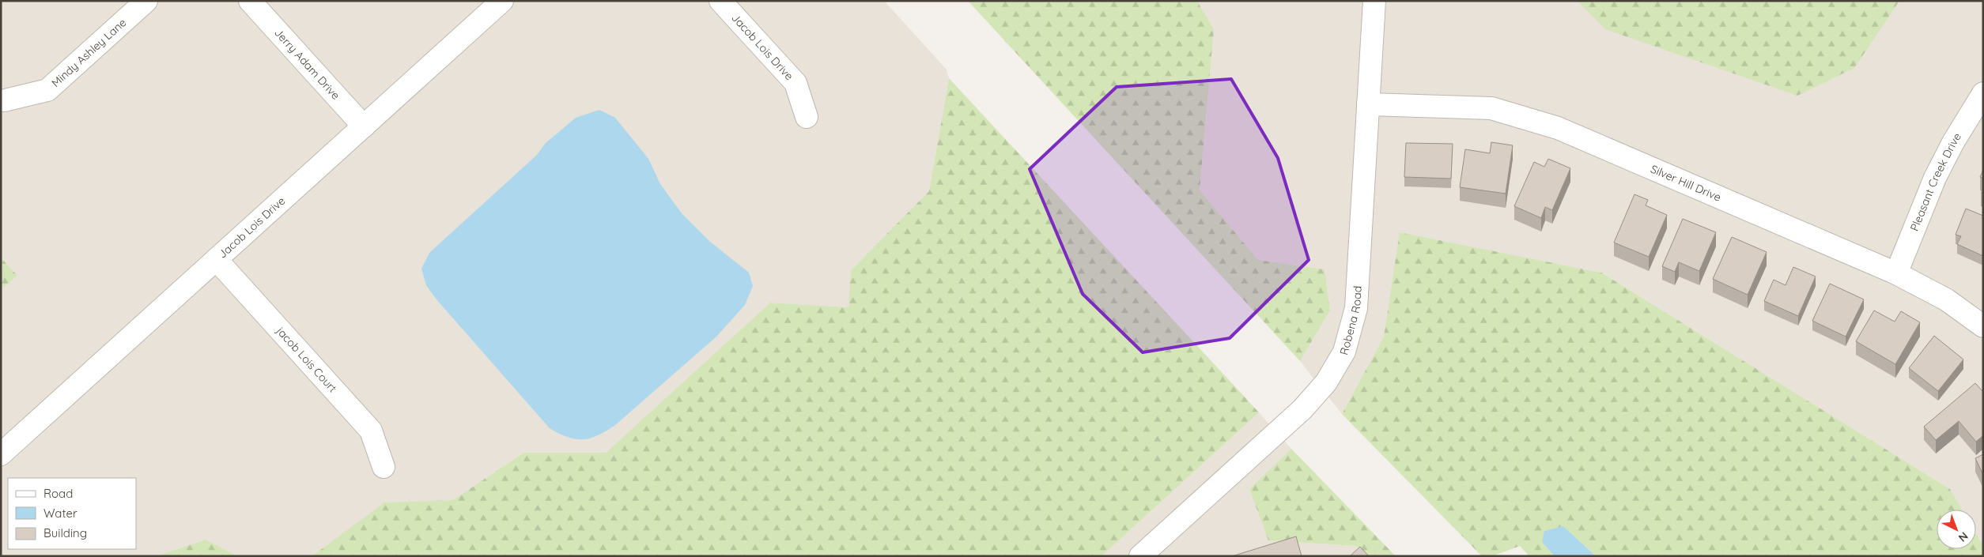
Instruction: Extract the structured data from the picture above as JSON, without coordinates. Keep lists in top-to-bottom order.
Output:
{
  "streets": {
    "street": [
      "Jacob Lois Drive",
      "Mindy Ashley Lane",
      "Jerry Adam Drive",
      "Pleasant Creek Drive",
      "Silver Hill Drive",
      "Robena Road",
      "jacob Lois Court"
    ]
  },
  "crossings": [
    ["Jacob Lois Drive", "Jerry Adam Drive"],
    ["Jacob Lois Drive", "jacob Lois Court"],
    ["Pleasant Creek Drive", "Silver Hill Drive"],
    ["Silver Hill Drive", "Robena Road"]
  ],
  "legend": ["Road", "Water", "Building"],
  "north": "bottom right"
}
